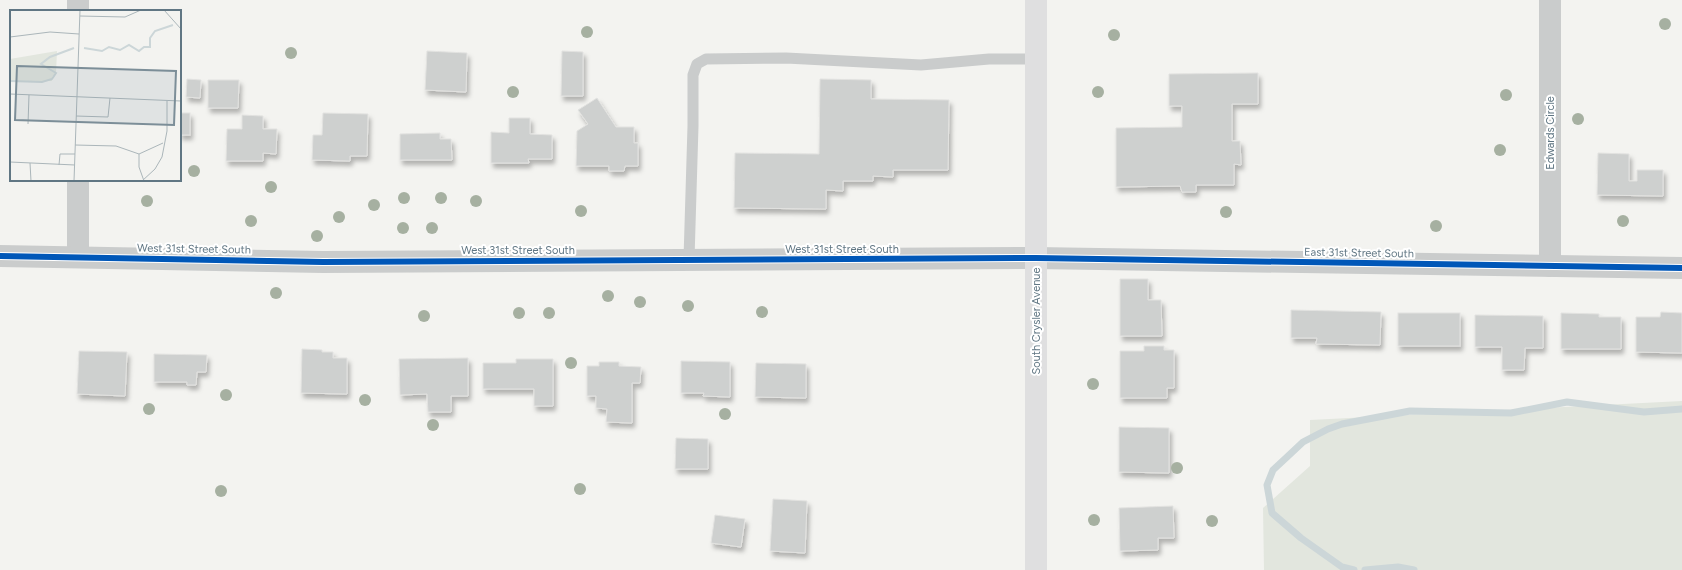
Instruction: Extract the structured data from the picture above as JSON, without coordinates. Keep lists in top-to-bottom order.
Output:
{
  "streets": {
    "main road": ["South Crysler Avenue"],
    "street": ["Edwards Circle", "West 31st Street South", "East 31st Street South"]
  },
  "crossings": [
    ["Edwards Circle", "East 31st Street South"],
    ["West 31st Street South", "East 31st Street South"],
    ["West 31st Street South", "South Crysler Avenue"],
    ["East 31st Street South", "South Crysler Avenue"]
  ]
}
